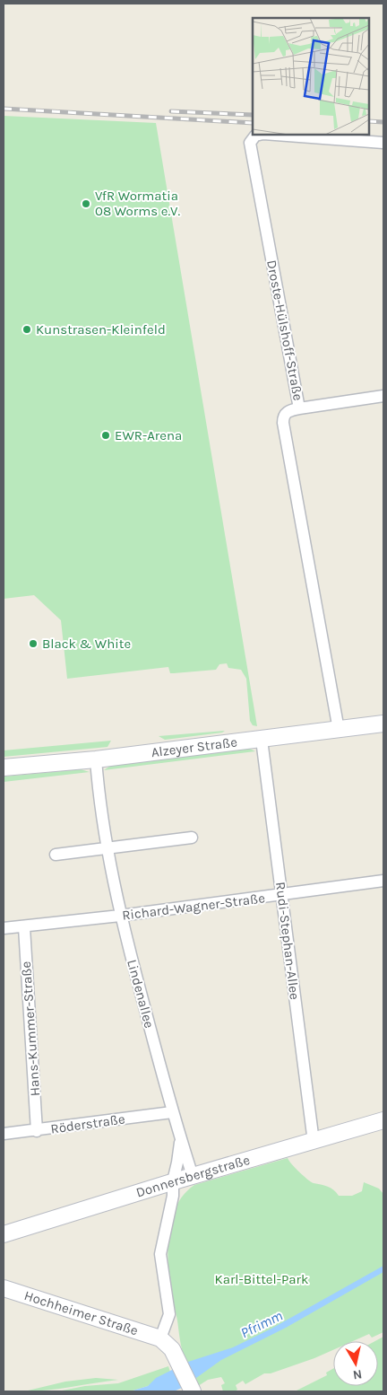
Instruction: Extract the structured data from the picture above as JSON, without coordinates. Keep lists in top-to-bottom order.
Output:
{
  "streets": {
    "street": [
      "Droste-Hülshoff-Straße",
      "Alzeyer Straße",
      "Richard-Wagner-Straße",
      "Rudi-Stephan-Allee",
      "Lindenallee",
      "Hans-Kummer-Straße",
      "Röderstraße",
      "Donnersbergstraße",
      "Hochheimer Straße"
    ]
  },
  "crossings": [
    ["Droste-Hülshoff-Straße", "Alzeyer Straße"],
    ["Alzeyer Straße", "Rudi-Stephan-Allee"],
    ["Alzeyer Straße", "Lindenallee"],
    ["Richard-Wagner-Straße", "Rudi-Stephan-Allee"],
    ["Richard-Wagner-Straße", "Lindenallee"],
    ["Richard-Wagner-Straße", "Hans-Kummer-Straße"],
    ["Rudi-Stephan-Allee", "Donnersbergstraße"],
    ["Lindenallee", "Röderstraße"],
    ["Lindenallee", "Donnersbergstraße"],
    ["Lindenallee", "Hochheimer Straße"],
    ["Hans-Kummer-Straße", "Röderstraße"]
  ],
  "water": ["Pfrimm"],
  "parks": ["Karl-Bittel-Park"],
  "places": [
    "VfR Wormatia 08 Worms e.V.",
    "Kunstrasen-Kleinfeld",
    "EWR-Arena",
    "Black & White"
  ],
  "north": "bottom"
}
